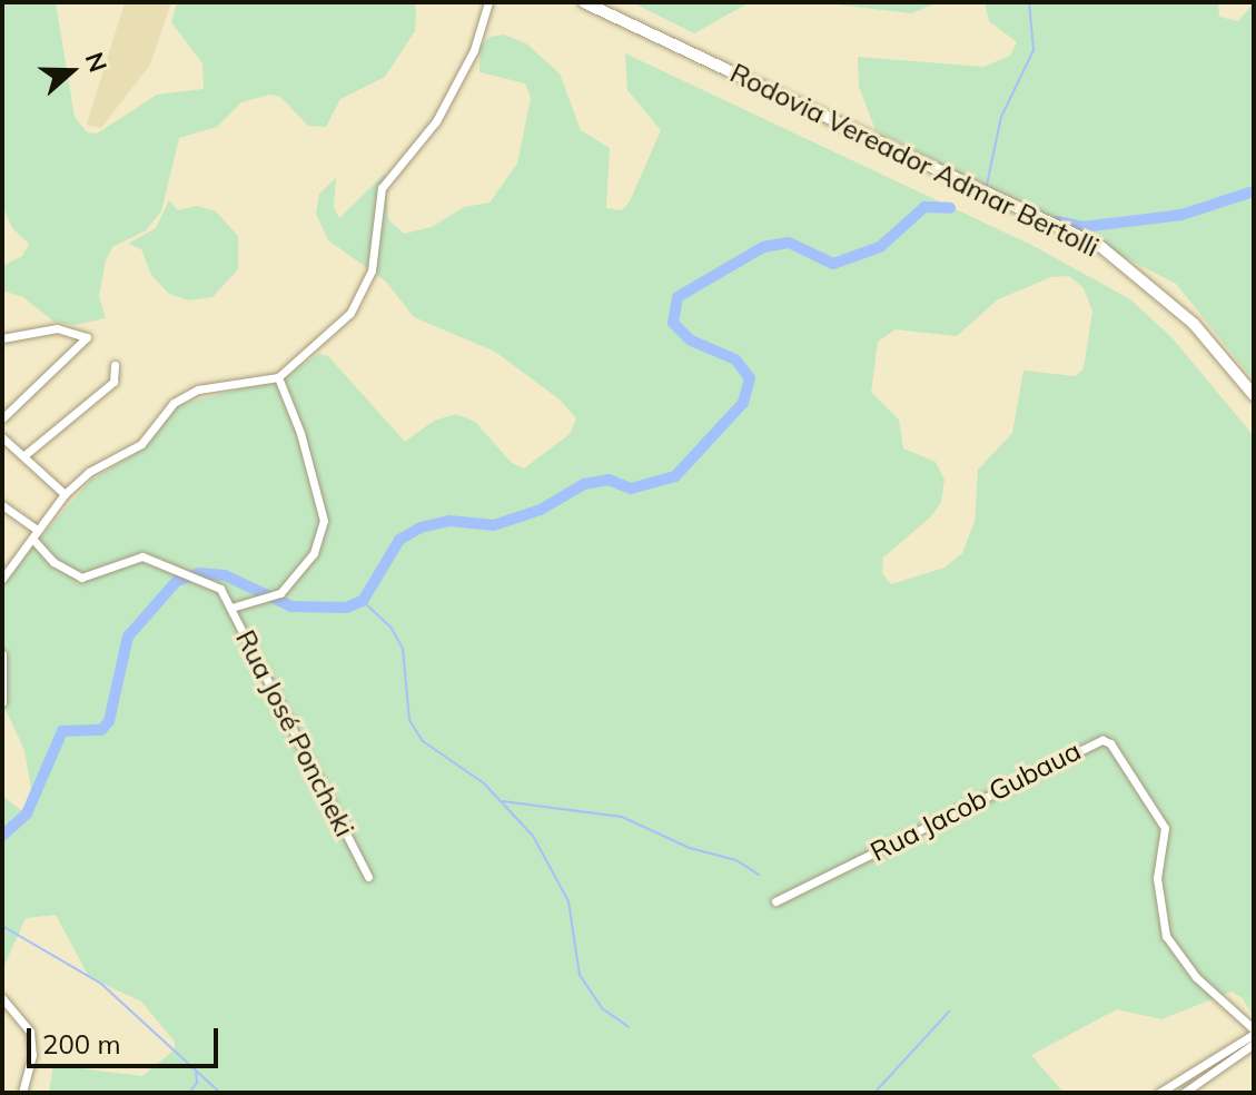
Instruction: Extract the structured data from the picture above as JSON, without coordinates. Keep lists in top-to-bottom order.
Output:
{
  "streets": {
    "highway": ["Rodovia Vereador Admar Bertolli"],
    "street": ["Rua José Poncheki", "Rua Jacob Gubaua"]
  },
  "scale_bar": "200 m",
  "north": "right"
}
